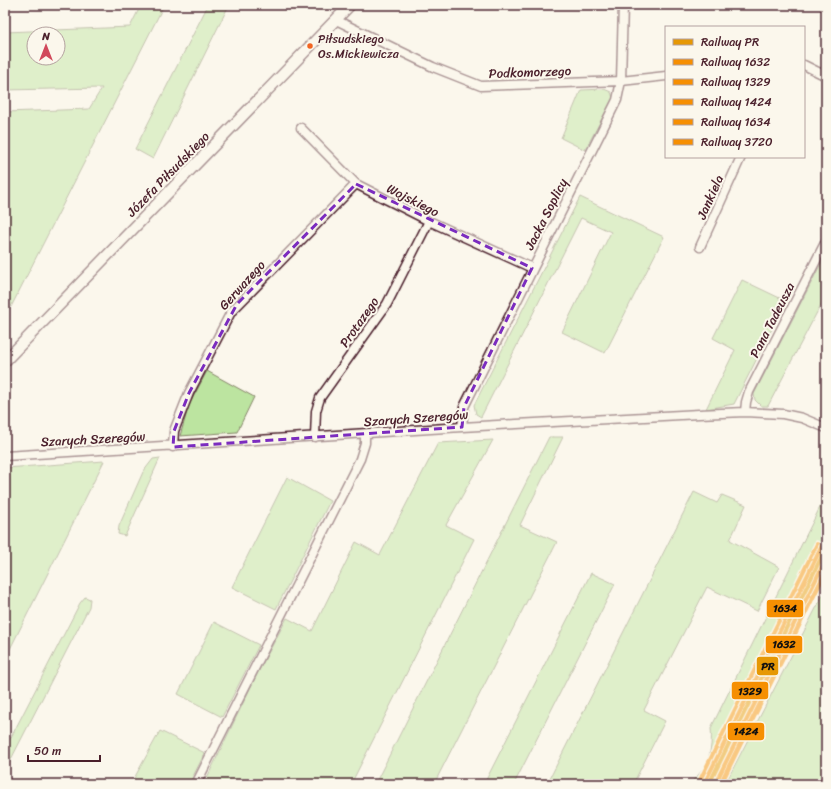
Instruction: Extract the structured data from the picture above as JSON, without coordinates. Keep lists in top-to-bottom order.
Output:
{
  "streets": {
    "street": [
      "Podkomorzego",
      "Józefa Piłsudskiego",
      "Jankiela",
      "Wojskiego",
      "Jacka Soplicy",
      "Gerwazego",
      "Pana Tadeusza",
      "Protazego",
      "Szarych Szeregów"
    ]
  },
  "crossings": [
    ["Podkomorzego", "Józefa Piłsudskiego"],
    ["Podkomorzego", "Jacka Soplicy"],
    ["Wojskiego", "Jacka Soplicy"],
    ["Wojskiego", "Gerwazego"],
    ["Wojskiego", "Protazego"],
    ["Jacka Soplicy", "Szarych Szeregów"],
    ["Gerwazego", "Szarych Szeregów"],
    ["Pana Tadeusza", "Szarych Szeregów"],
    ["Protazego", "Szarych Szeregów"]
  ],
  "places": ["Piłsudskiego Os.Mickiewicza"],
  "lines": [
    "rail line 1634",
    "rail line 1329",
    "rail line PR",
    "rail line 1632",
    "rail line 1424",
    "rail line 3720"
  ],
  "legend": [
    "Railway PR",
    "Railway 1632",
    "Railway 1329",
    "Railway 1424",
    "Railway 1634",
    "Railway 3720"
  ],
  "scale_bar": "50 m",
  "north": "top"
}
